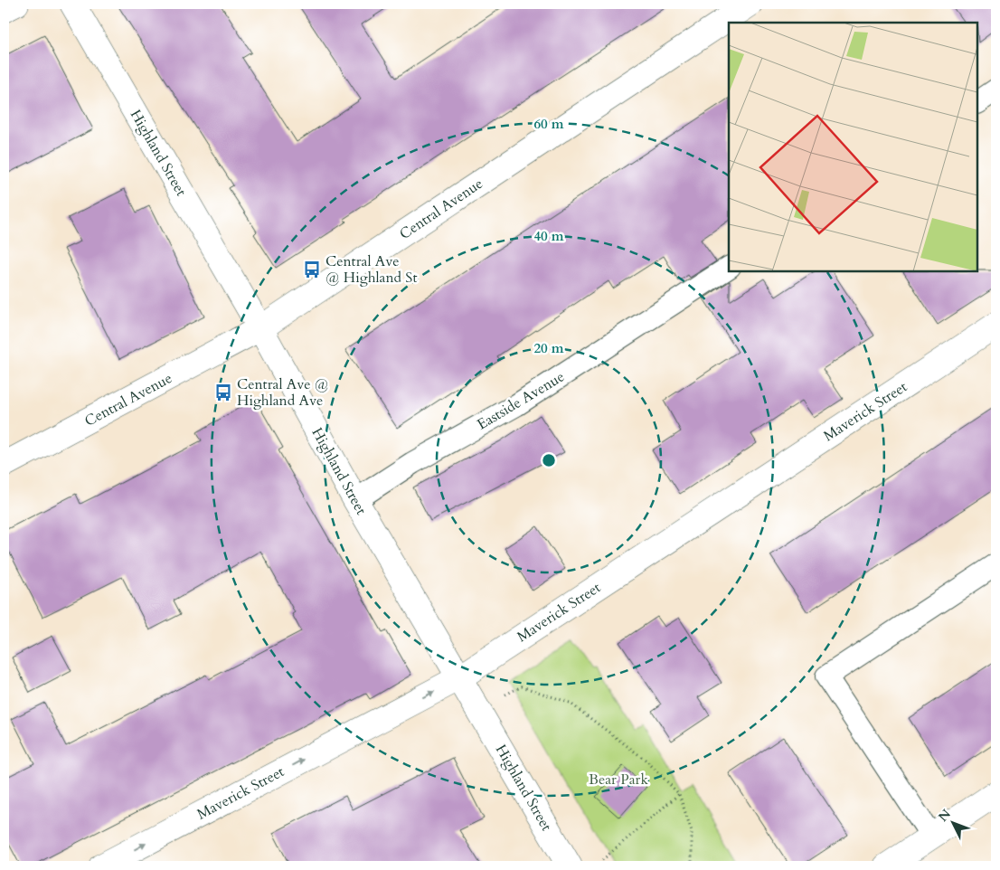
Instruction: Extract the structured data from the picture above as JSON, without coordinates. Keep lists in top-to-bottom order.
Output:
{
  "streets": {
    "street": ["Highland Street", "Central Avenue", "Maverick Street"],
    "lane": ["Eastside Avenue"]
  },
  "crossings": [
    ["Highland Street", "Central Avenue"],
    ["Highland Street", "Eastside Avenue"],
    ["Highland Street", "Maverick Street"]
  ],
  "one_way": ["Maverick Street"],
  "parks": ["Bear Park"],
  "places": {
    "bus stop": ["Central Ave @ Highland St", "Central Ave @ Highland Ave"]
  },
  "north": "top left",
  "rings": ["60 m", "40 m", "20 m"]
}
